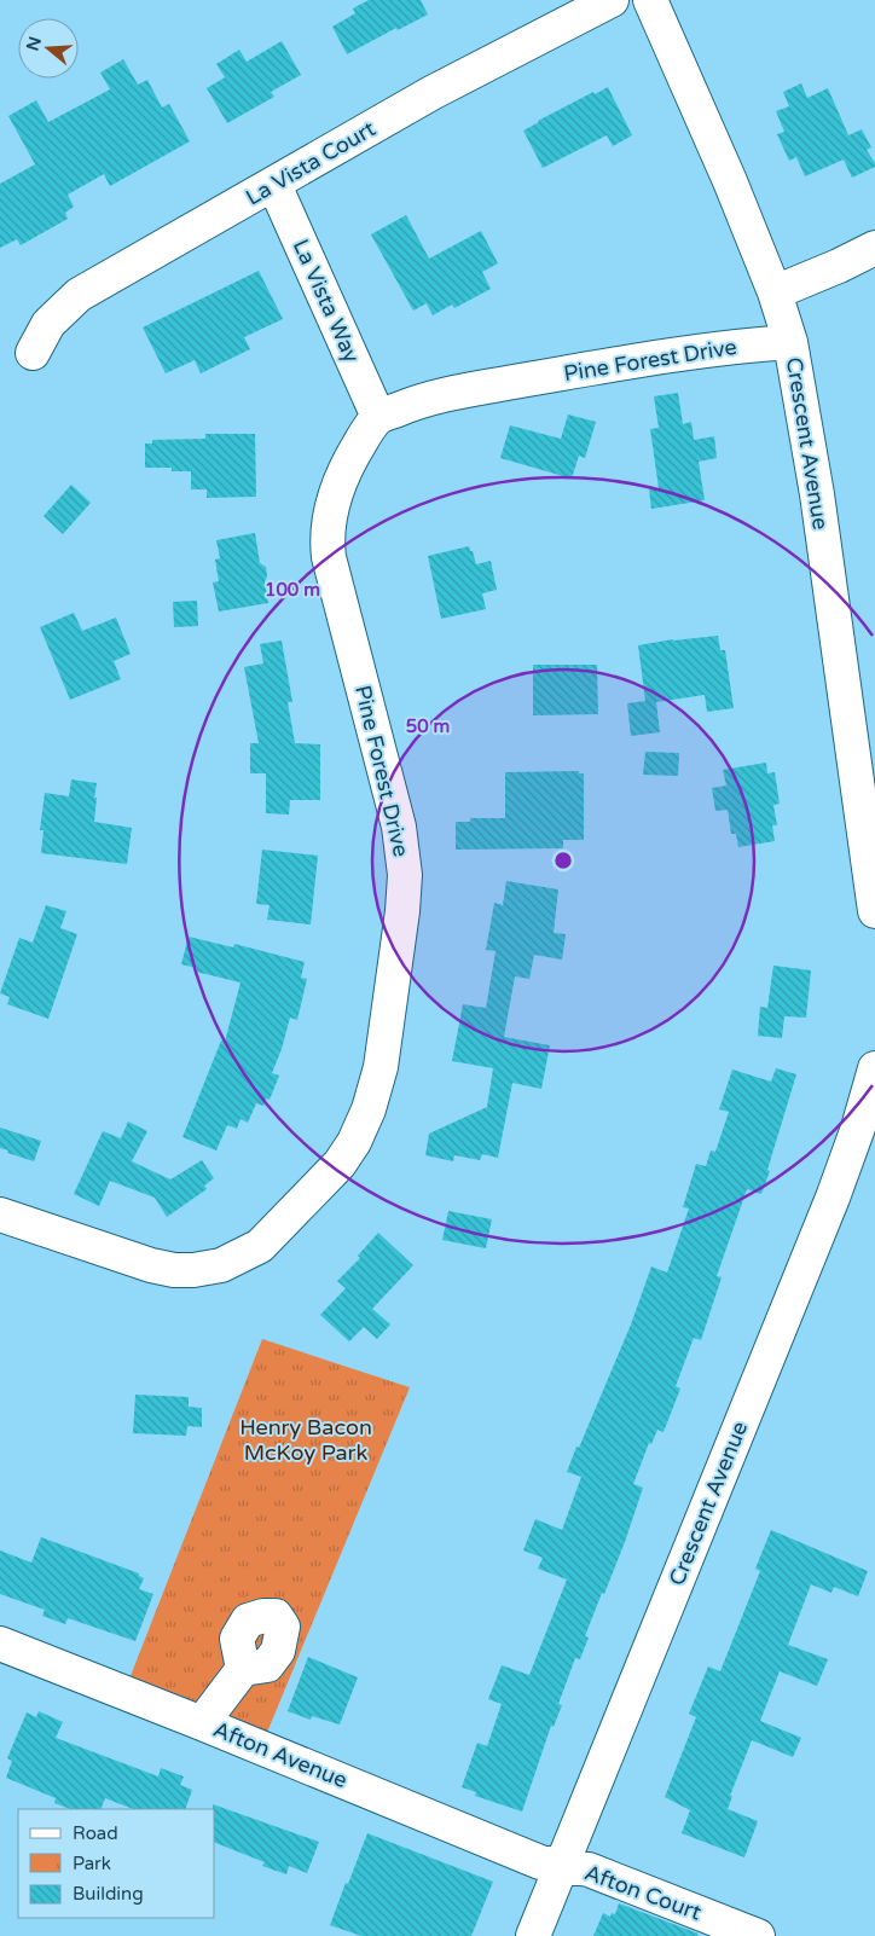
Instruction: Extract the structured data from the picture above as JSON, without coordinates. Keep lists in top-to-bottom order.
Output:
{
  "streets": {
    "street": [
      "La Vista Court",
      "La Vista Way",
      "Pine Forest Drive",
      "Crescent Avenue",
      "Afton Avenue",
      "Afton Court"
    ]
  },
  "crossings": [
    ["La Vista Court", "La Vista Way"],
    ["La Vista Way", "Pine Forest Drive"],
    ["Pine Forest Drive", "Crescent Avenue"],
    ["Crescent Avenue", "Afton Avenue"],
    ["Crescent Avenue", "Afton Court"],
    ["Afton Avenue", "Afton Court"]
  ],
  "parks": ["Henry Bacon McKoy Park"],
  "legend": ["Road", "Park", "Building"],
  "north": "left",
  "rings": ["100 m", "50 m"]
}
